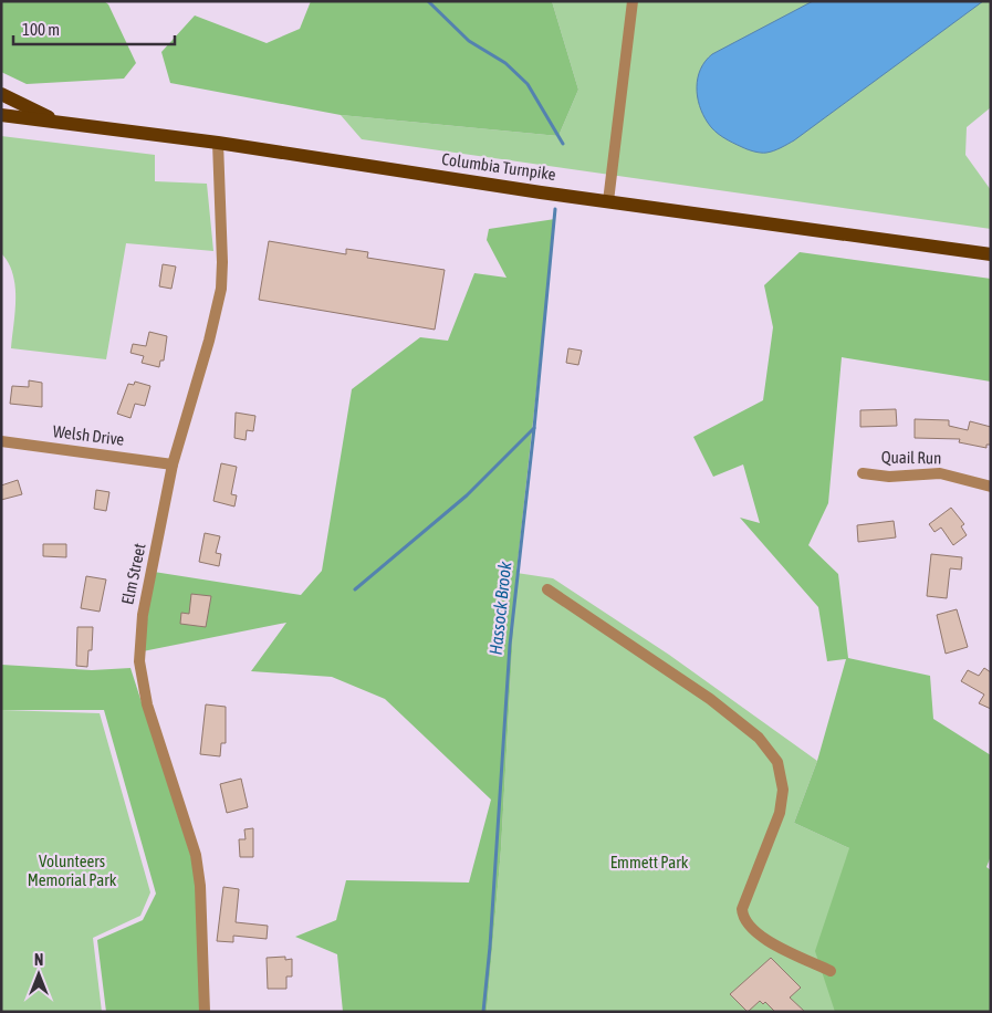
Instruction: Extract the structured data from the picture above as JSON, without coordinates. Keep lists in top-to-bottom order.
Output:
{
  "streets": {
    "main road": ["Columbia Turnpike"],
    "street": ["Welsh Drive", "Quail Run", "Elm Street"]
  },
  "crossings": [
    ["Columbia Turnpike", "Elm Street"],
    ["Welsh Drive", "Elm Street"]
  ],
  "water": ["Hassock Brook"],
  "parks": ["Volunteers Memorial Park", "Emmett Park"],
  "scale_bar": "100 m",
  "north": "top"
}
